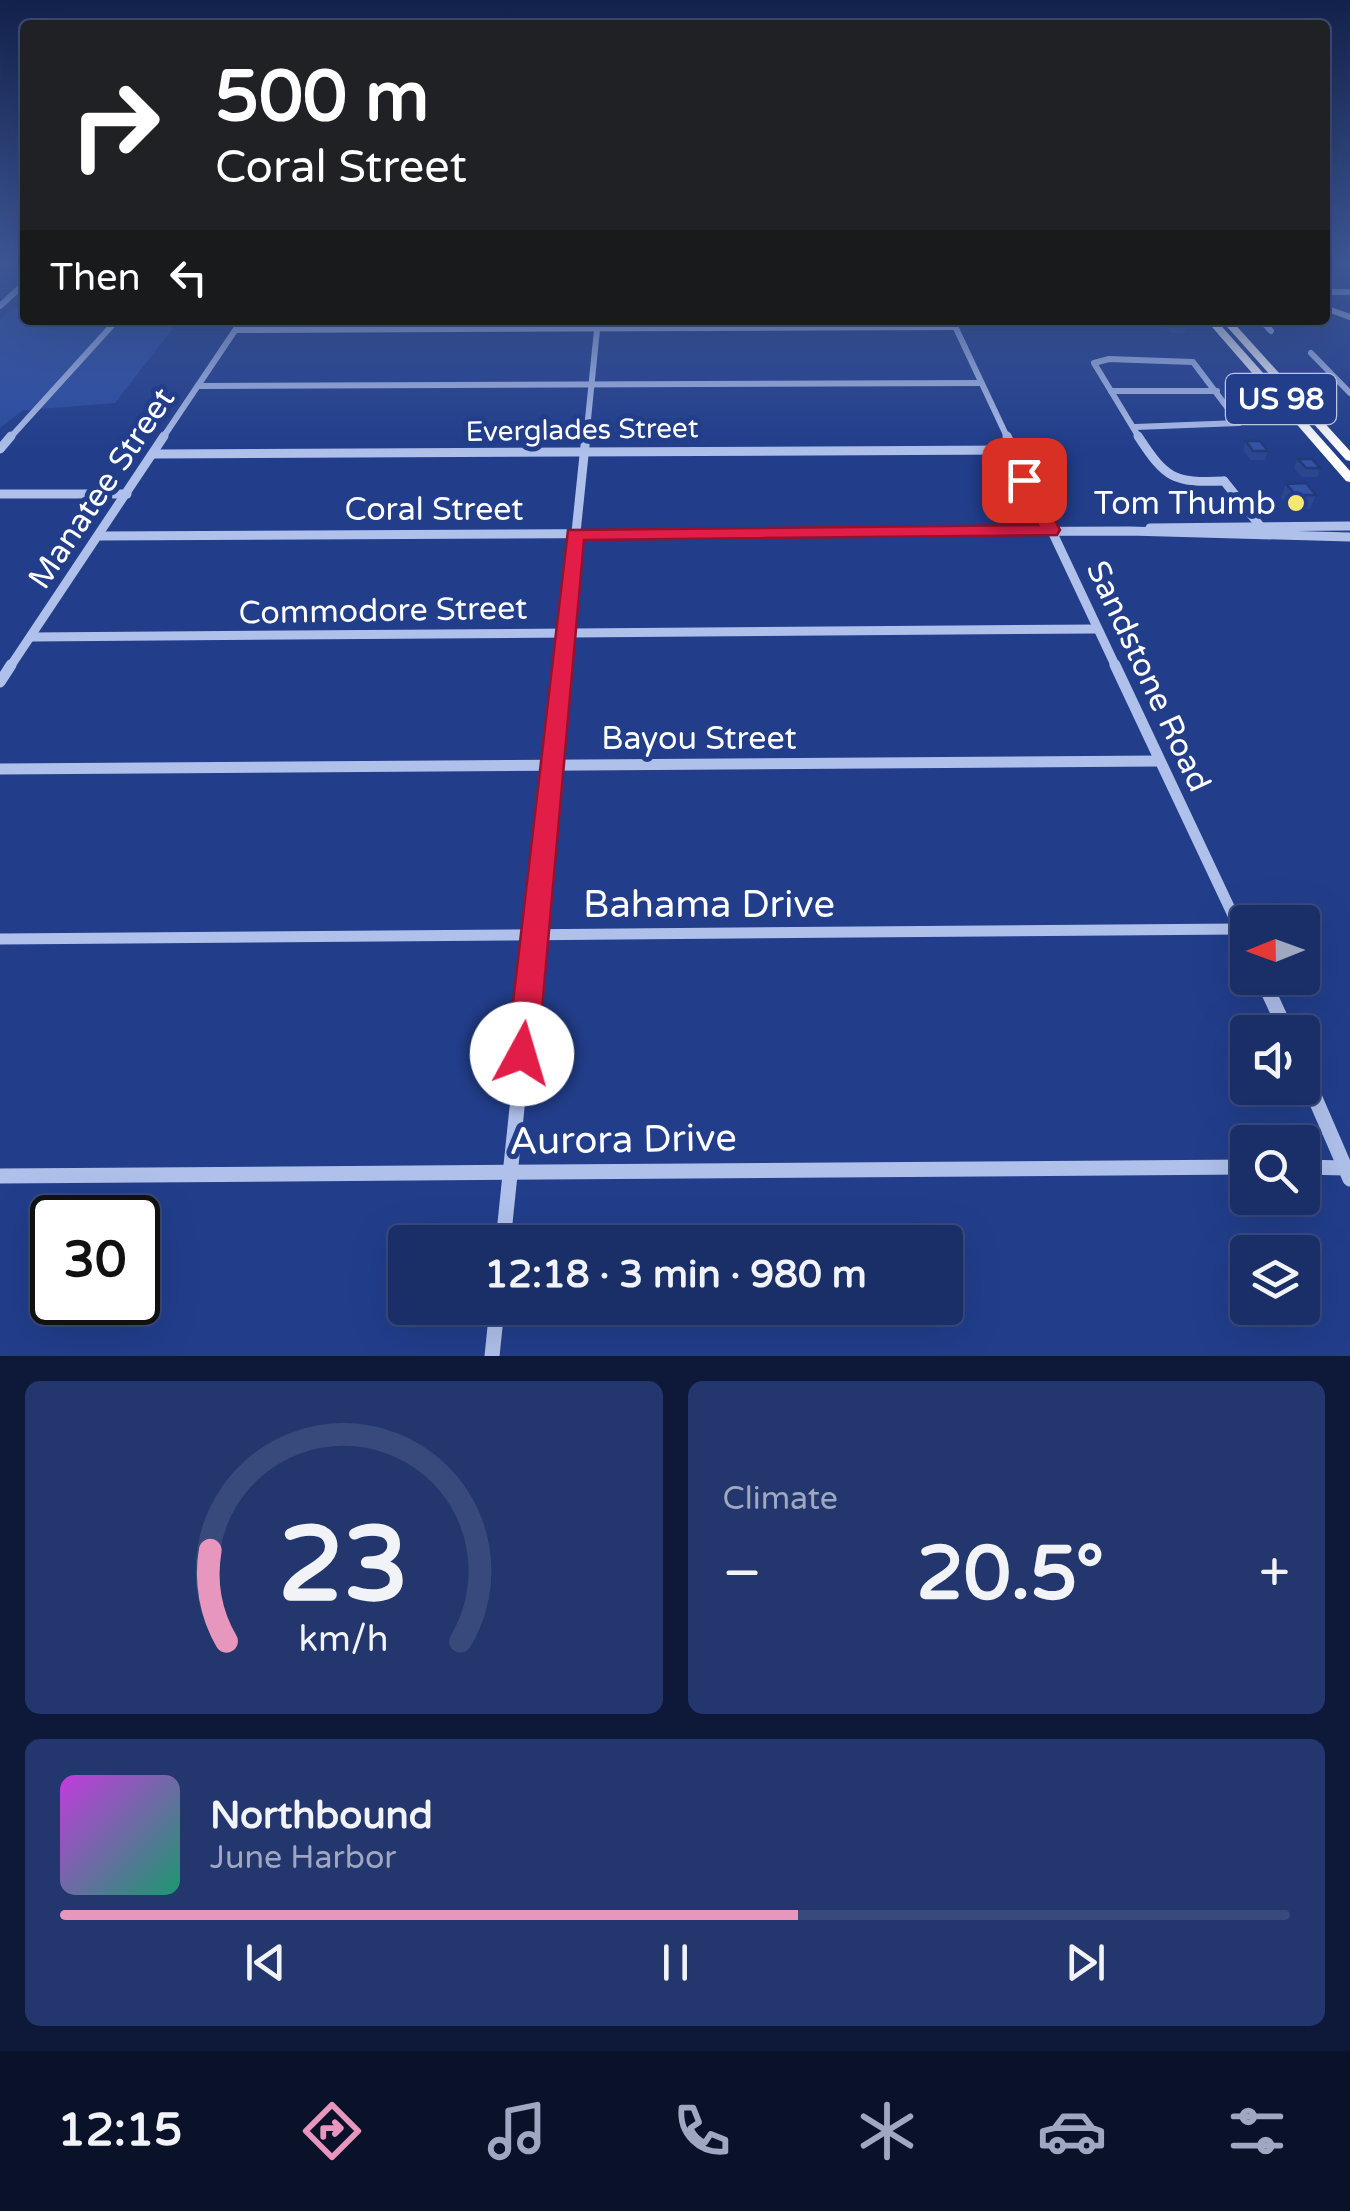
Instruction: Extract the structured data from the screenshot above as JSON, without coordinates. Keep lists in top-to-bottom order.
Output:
{
  "streets": {
    "highway": ["US 98"],
    "street": [
      "Everglades Street",
      "Manatee Street",
      "Coral Street",
      "Commodore Street",
      "Sandstone Road",
      "Bayou Street",
      "Bahama Drive",
      "Aurora Drive"
    ]
  },
  "crossings": [
    ["Everglades Street", "Manatee Street"],
    ["Everglades Street", "Sandstone Road"],
    ["Manatee Street", "Coral Street"],
    ["Manatee Street", "Commodore Street"],
    ["Coral Street", "Sandstone Road"],
    ["Commodore Street", "Sandstone Road"],
    ["Sandstone Road", "Bayou Street"]
  ],
  "places": ["Tom Thumb"],
  "north": "left",
  "page": {
    "turn": ["500 m", "Coral Street"],
    "then": "Then",
    "limit": "30",
    "trip": "12:18 · 3 min · 980 m",
    "tile": "Climate",
    "heat": ["−", "20.5°", "+"],
    "song": ["Northbound", "June Harbor"],
    "tabs": "12:15",
    "gauge": ["23", "km/h"]
  }
}
